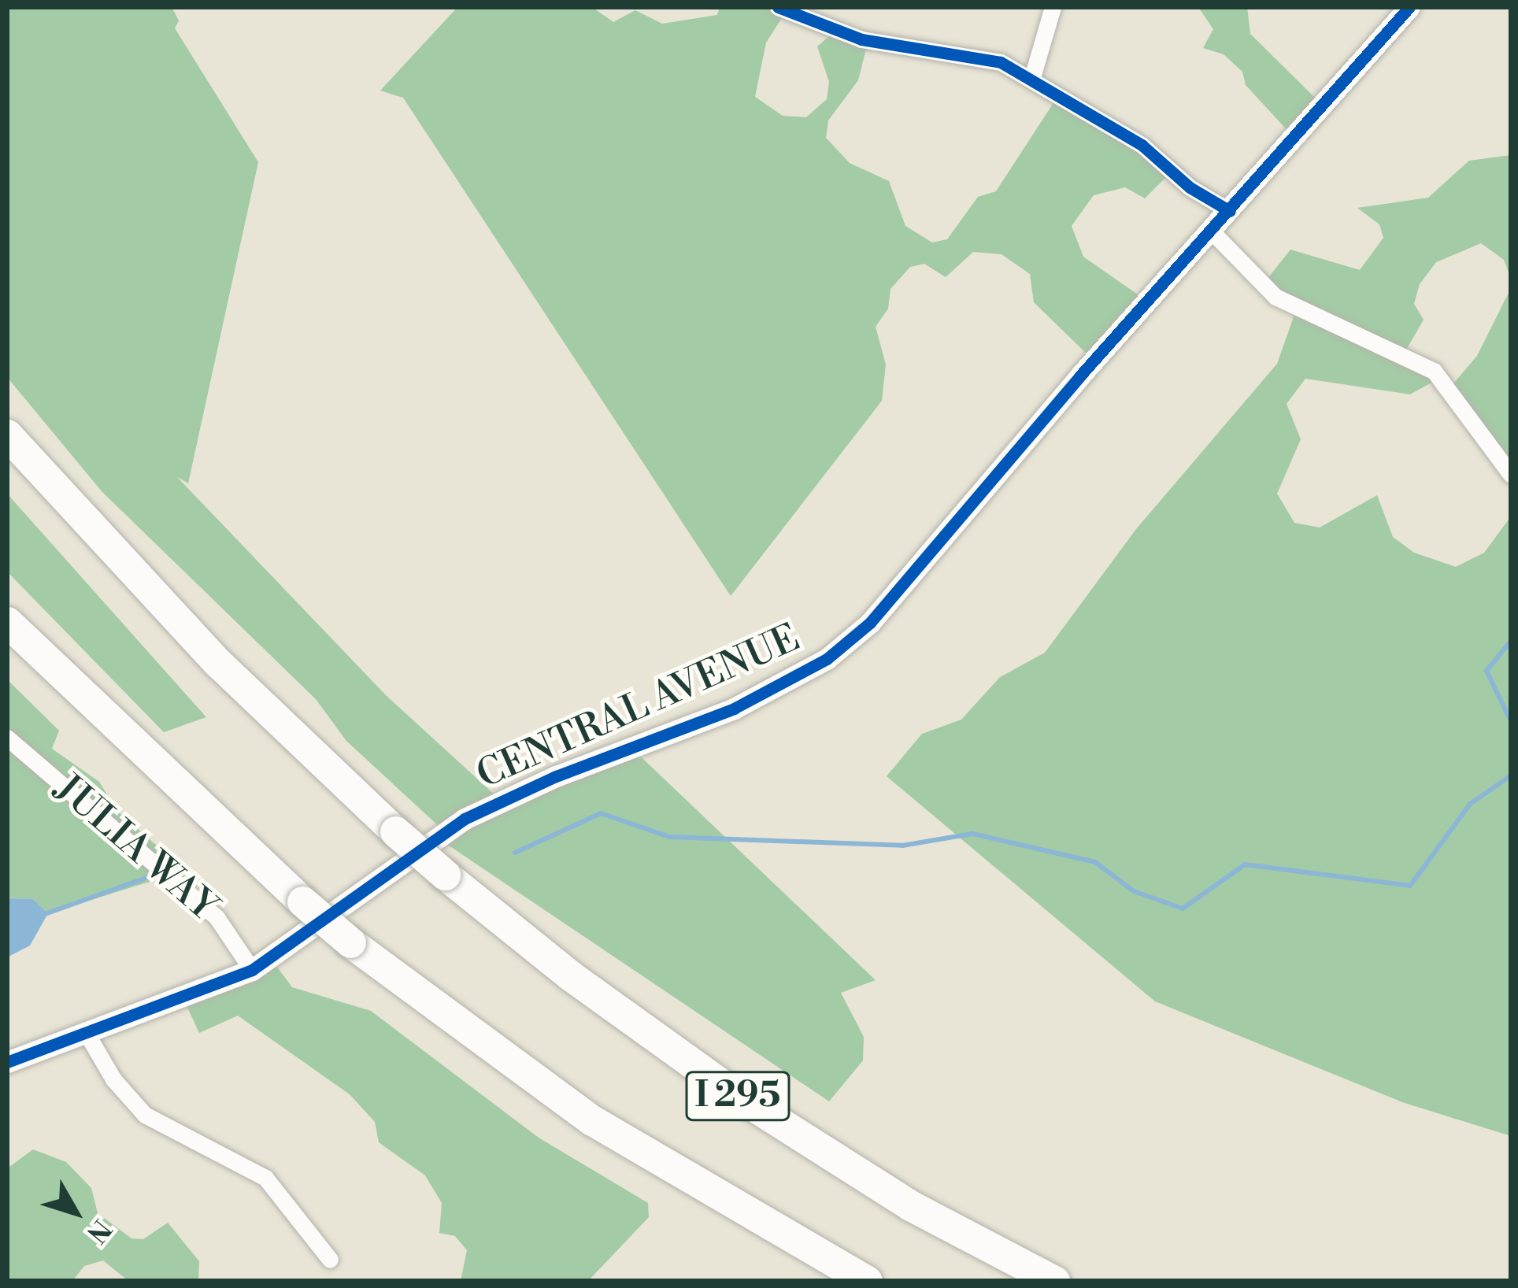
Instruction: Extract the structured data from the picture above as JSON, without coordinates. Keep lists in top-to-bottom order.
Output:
{
  "streets": {
    "highway": ["I 295"],
    "street": ["CENTRAL AVENUE", "JULIA WAY"]
  },
  "crossings": [
    ["CENTRAL AVENUE", "JULIA WAY"]
  ],
  "north": "bottom right"
}
